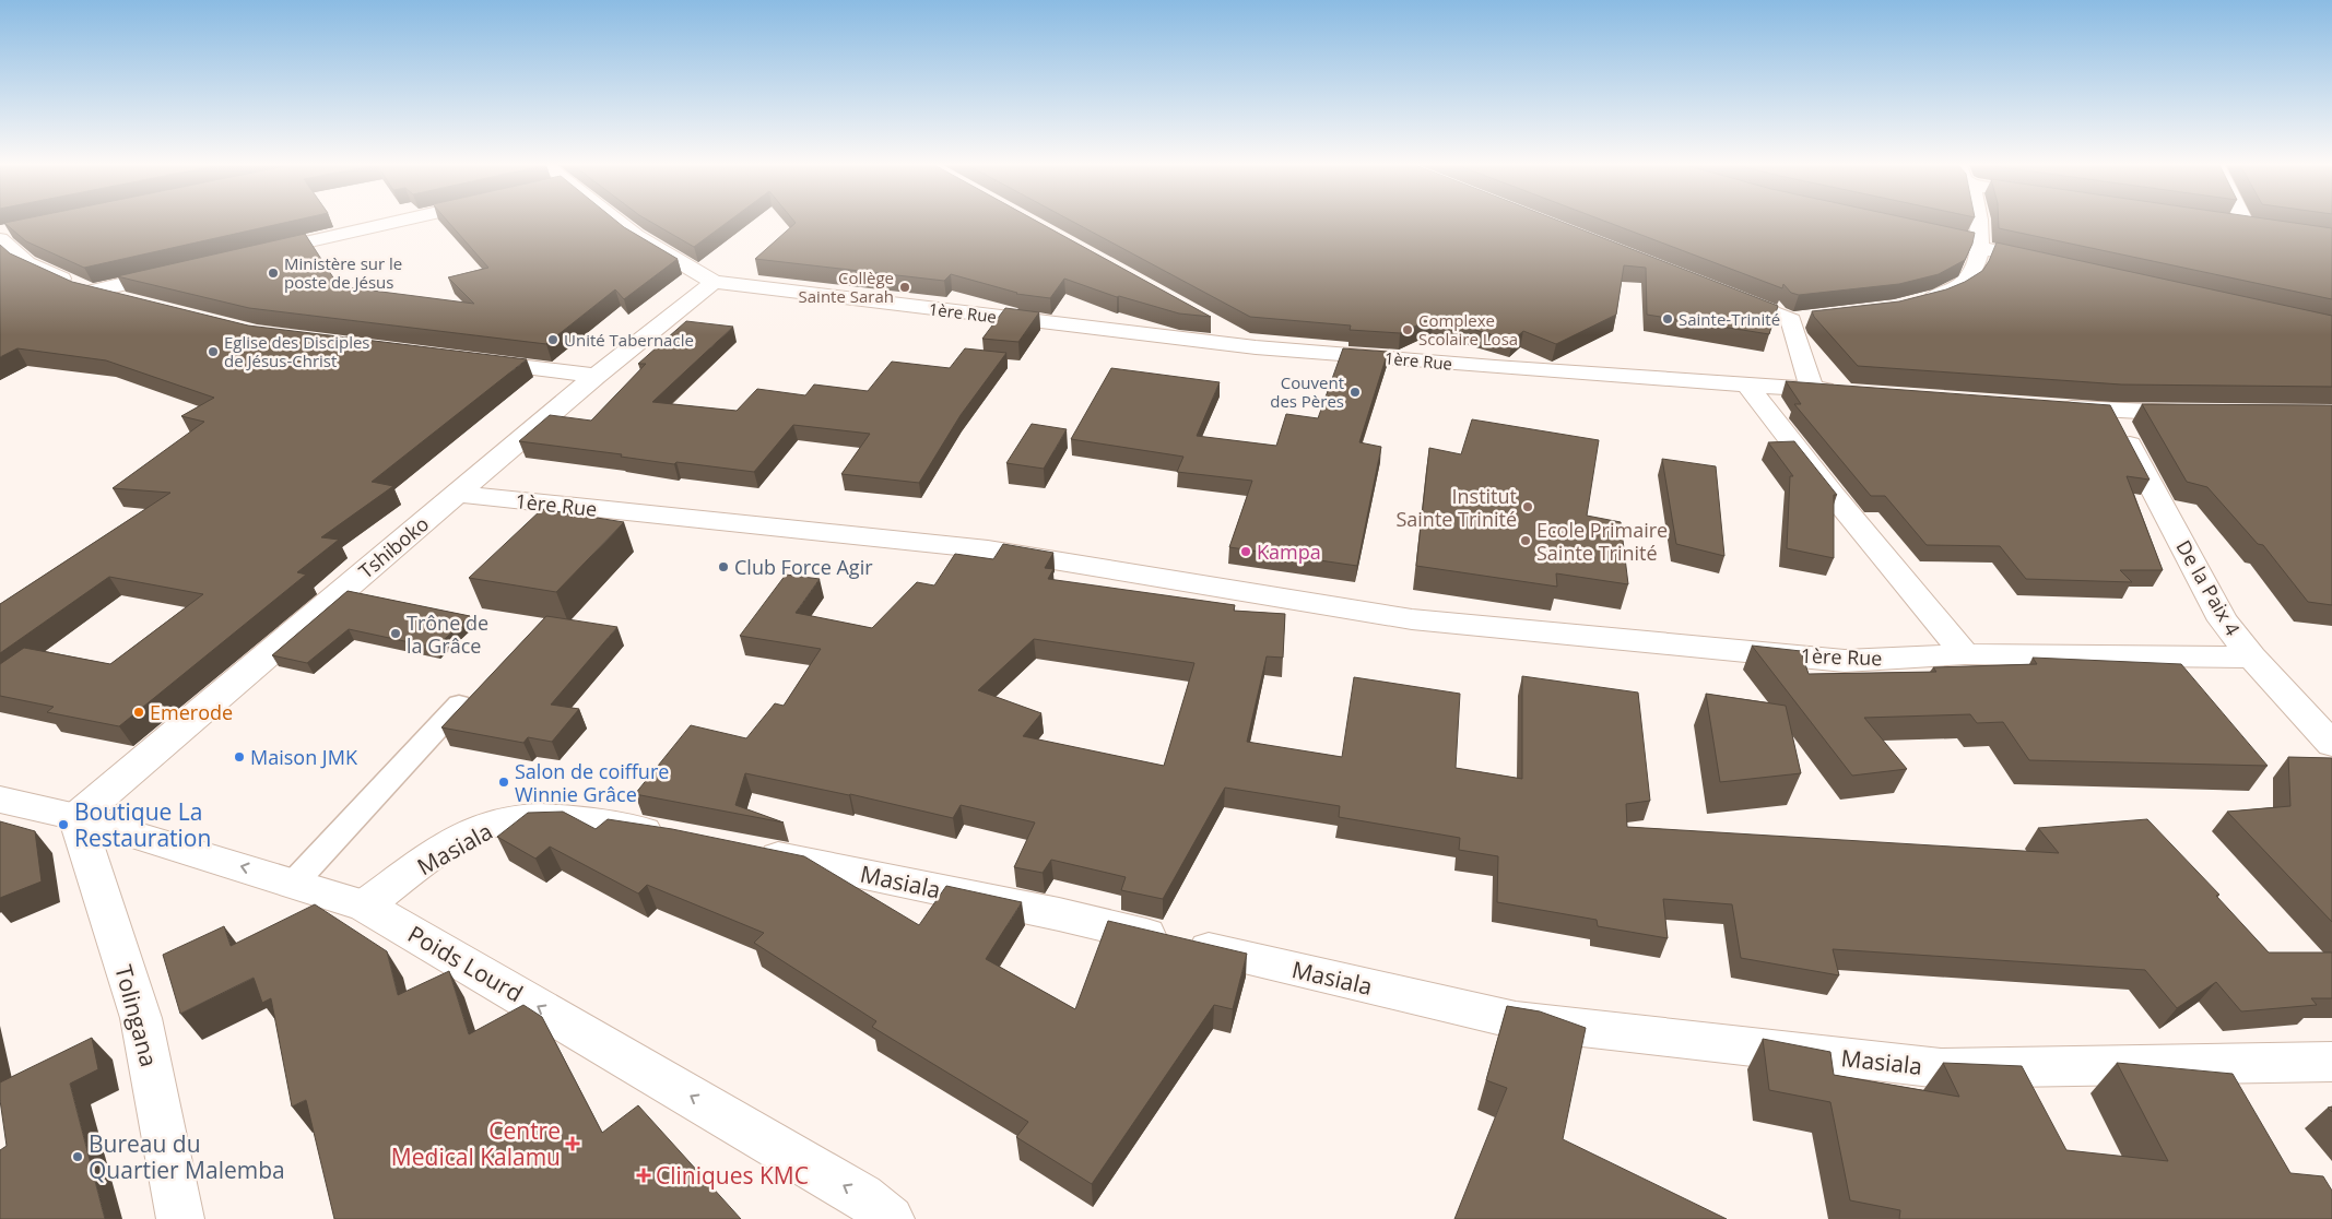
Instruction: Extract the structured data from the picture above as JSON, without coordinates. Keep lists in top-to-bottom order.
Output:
{
  "streets": {
    "street": [
      "1ère Rue",
      "Tshiboko",
      "De la Paix 4",
      "Masiala",
      "Poids Lourd",
      "Tolingana"
    ]
  },
  "crossings": [
    ["1ère Rue", "Tshiboko"],
    ["1ère Rue", "De la Paix 4"],
    ["Tshiboko", "Poids Lourd"],
    ["Tshiboko", "Tolingana"],
    ["Masiala", "Poids Lourd"],
    ["Poids Lourd", "Tolingana"]
  ],
  "one_way": ["Poids Lourd"],
  "places": {
    "other": [
      "Ministère sur le poste de Jésus",
      "Collège Sainte Sarah",
      "Sainte-Trinité",
      "Complexe Scolaire Losa",
      "Unité Tabernacle",
      "Eglise des Disciples de Jésus-Christ",
      "Couvent des Pères",
      "Institut Sainte Trinité",
      "Ecole Primaire Sainte Trinité",
      "Kampa",
      "Club Force Agir",
      "Trône de la Grâce",
      "Emerode",
      "Maison JMK",
      "Salon de coiffure Winnie Grâce",
      "Boutique La Restauration",
      "Bureau du Quartier Malemba"
    ],
    "health": ["Centre Medical Kalamu", "Cliniques KMC"]
  }
}
